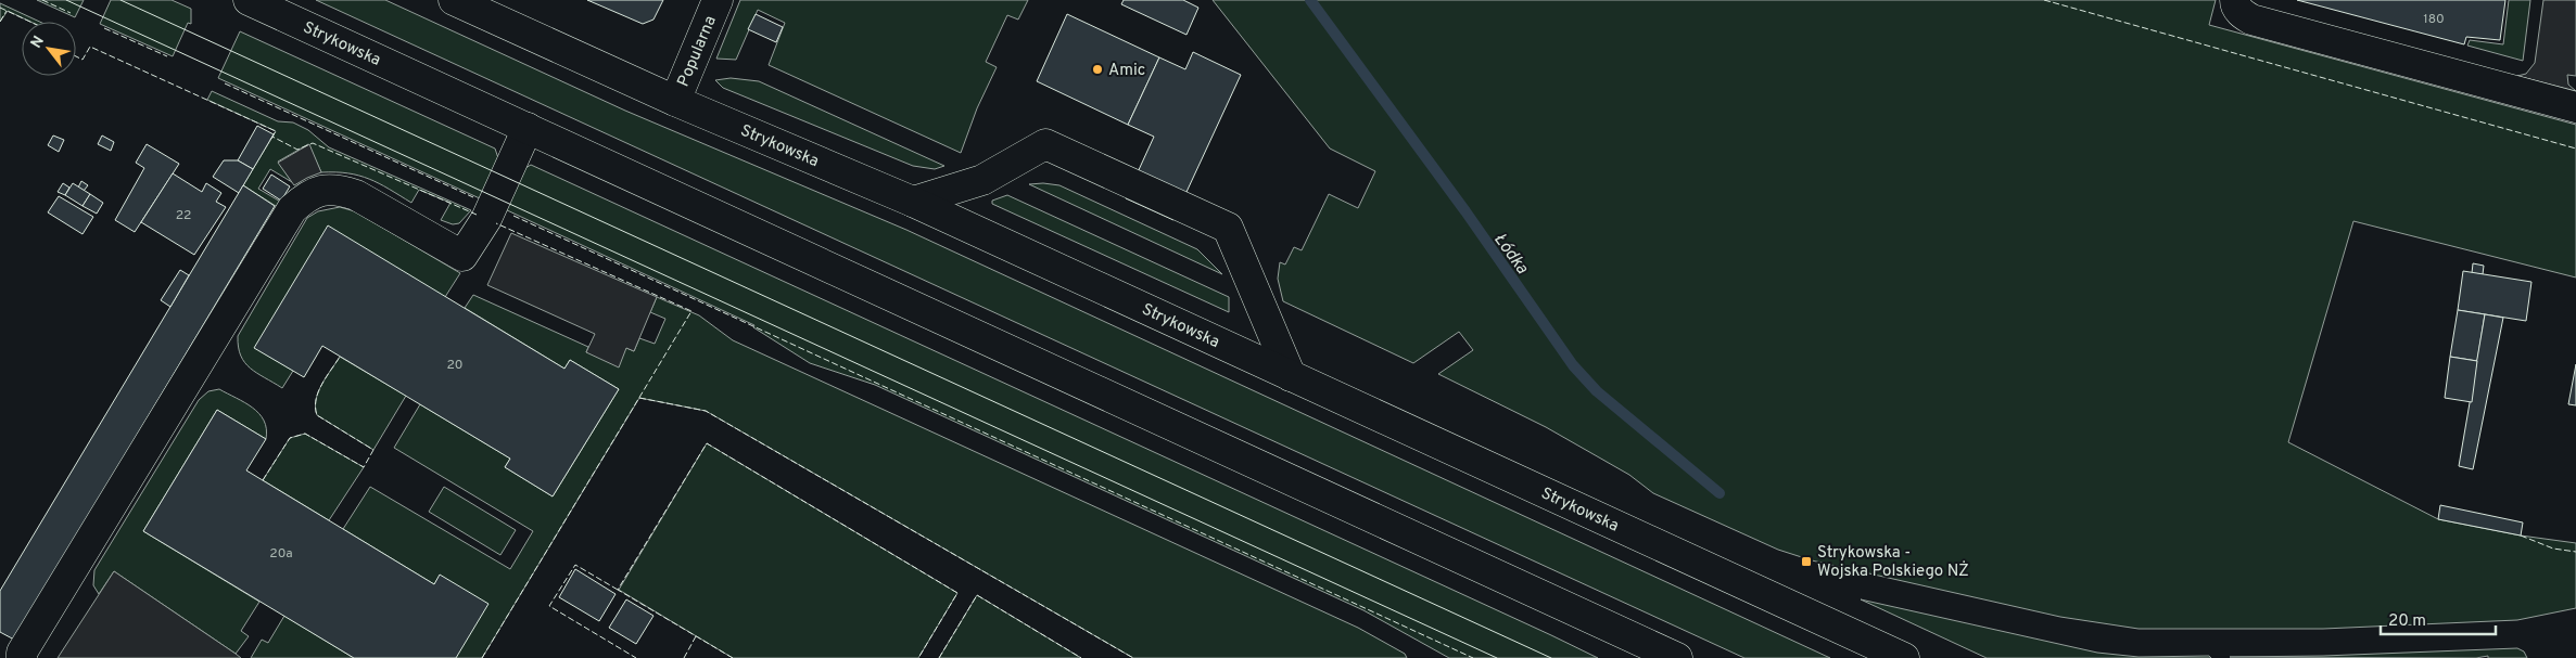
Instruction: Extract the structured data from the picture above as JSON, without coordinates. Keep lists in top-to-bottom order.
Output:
{
  "streets": {
    "main road": ["Strykowska", "Popularna"]
  },
  "crossings": [
    ["Strykowska", "Popularna"]
  ],
  "water": ["Łódka"],
  "places": {
    "other": ["Amic"],
    "transit": ["Strykowska - Wojska Polskiego NŻ"]
  },
  "house_numbers": [
    "180",
    "22",
    "20",
    "20a"
  ],
  "scale_bar": "20 m",
  "north": "top left"
}
